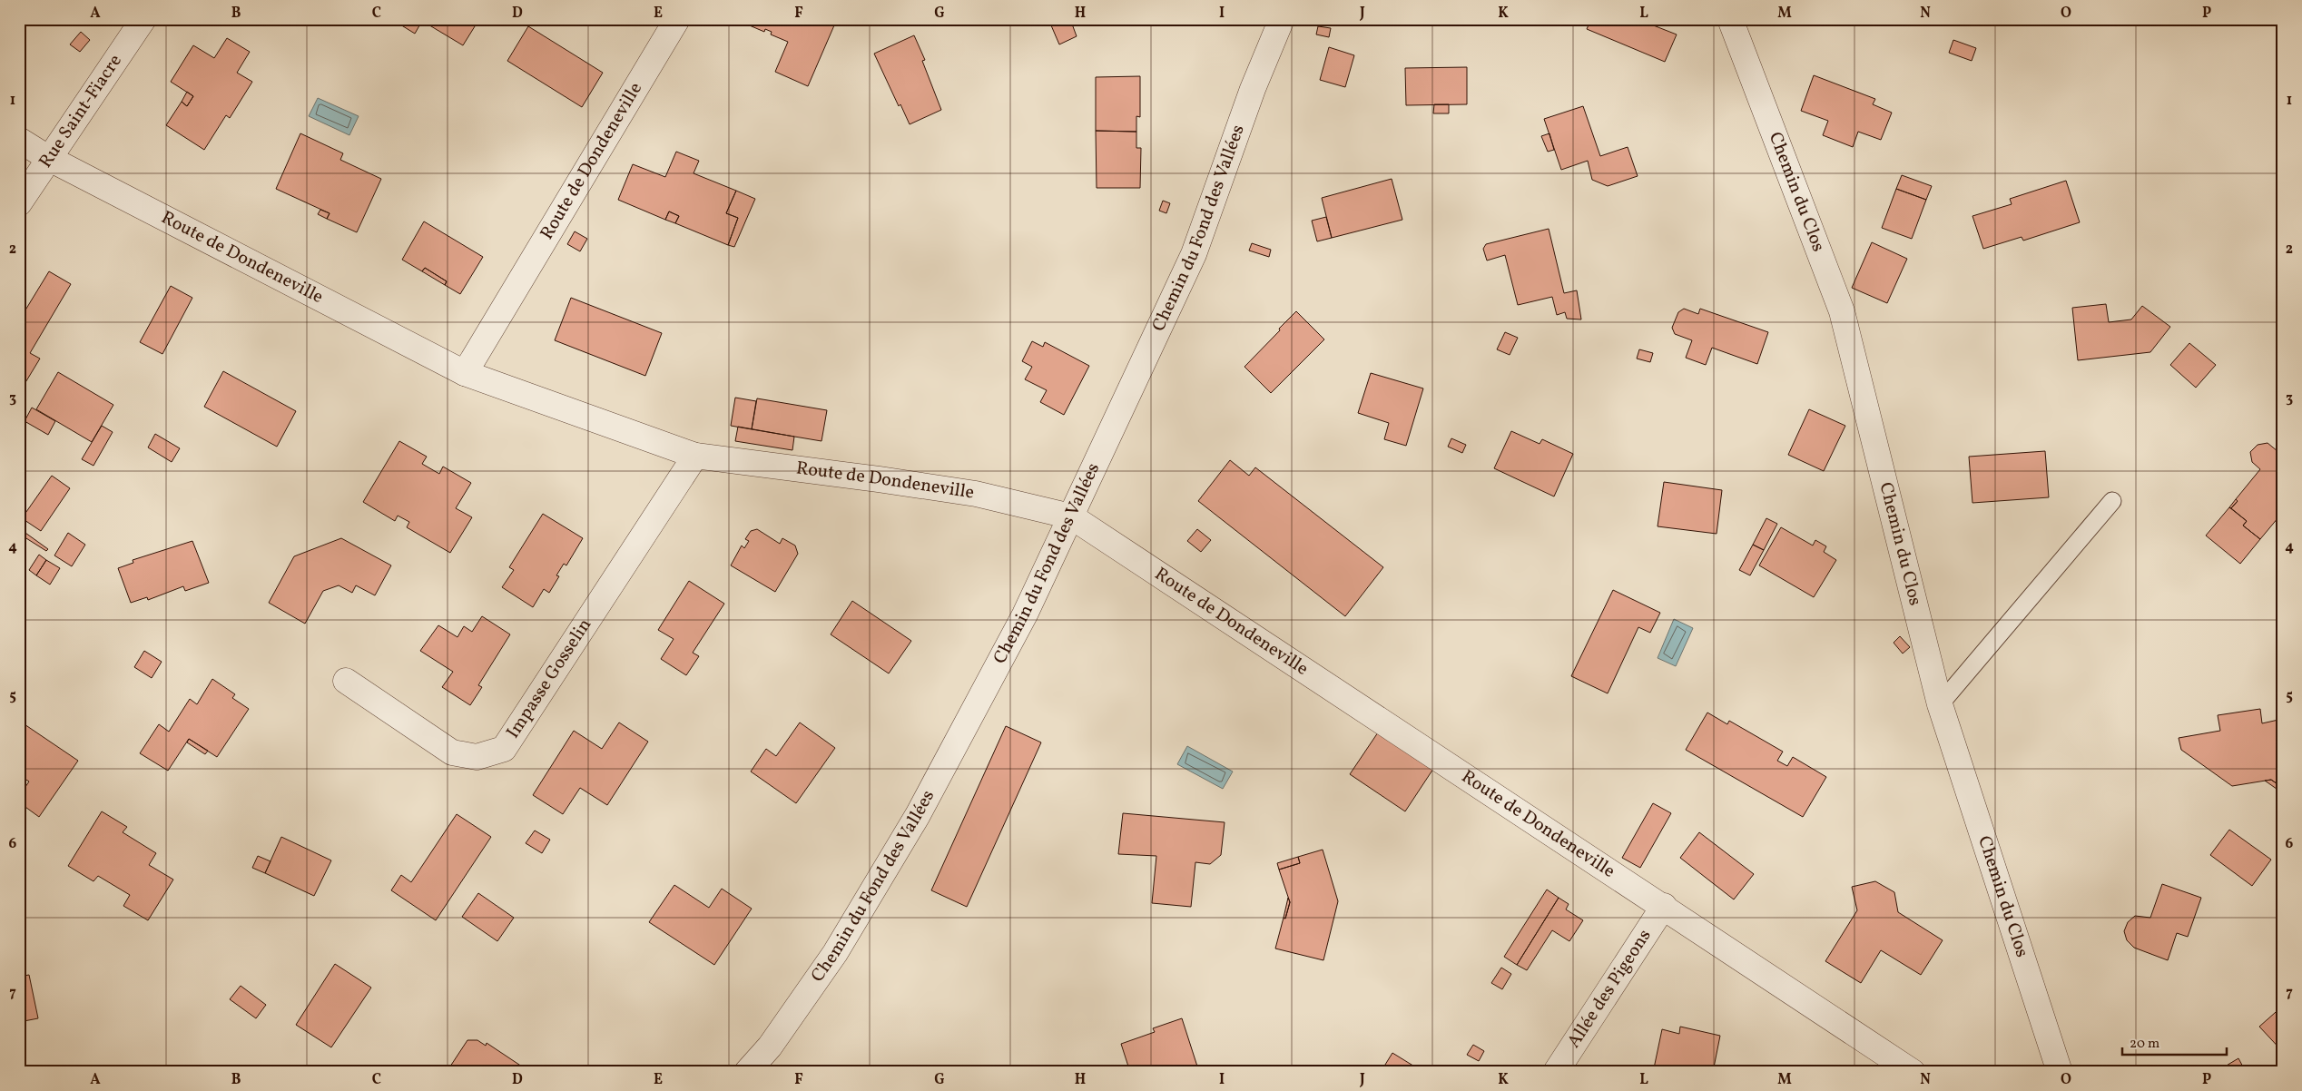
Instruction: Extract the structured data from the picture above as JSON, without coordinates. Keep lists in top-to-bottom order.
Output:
{
  "streets": {
    "street": [
      "Rue Saint-Fiacre",
      "Route de Dondeneville",
      "Chemin du Clos",
      "Chemin du Fond des Vallées",
      "Impasse Gosselin",
      "Allée des Pigeons"
    ]
  },
  "crossings": [
    ["Rue Saint-Fiacre", "Route de Dondeneville"],
    ["Route de Dondeneville", "Chemin du Fond des Vallées"],
    ["Route de Dondeneville", "Impasse Gosselin"],
    ["Route de Dondeneville", "Allée des Pigeons"]
  ],
  "scale_bar": "20 m",
  "grid": {
    "columns": [
      "A",
      "B",
      "C",
      "D",
      "E",
      "F",
      "G",
      "H",
      "I",
      "J",
      "K",
      "L",
      "M",
      "N",
      "O",
      "P"
    ],
    "rows": [
      "1",
      "2",
      "3",
      "4",
      "5",
      "6",
      "7"
    ]
  }
}
